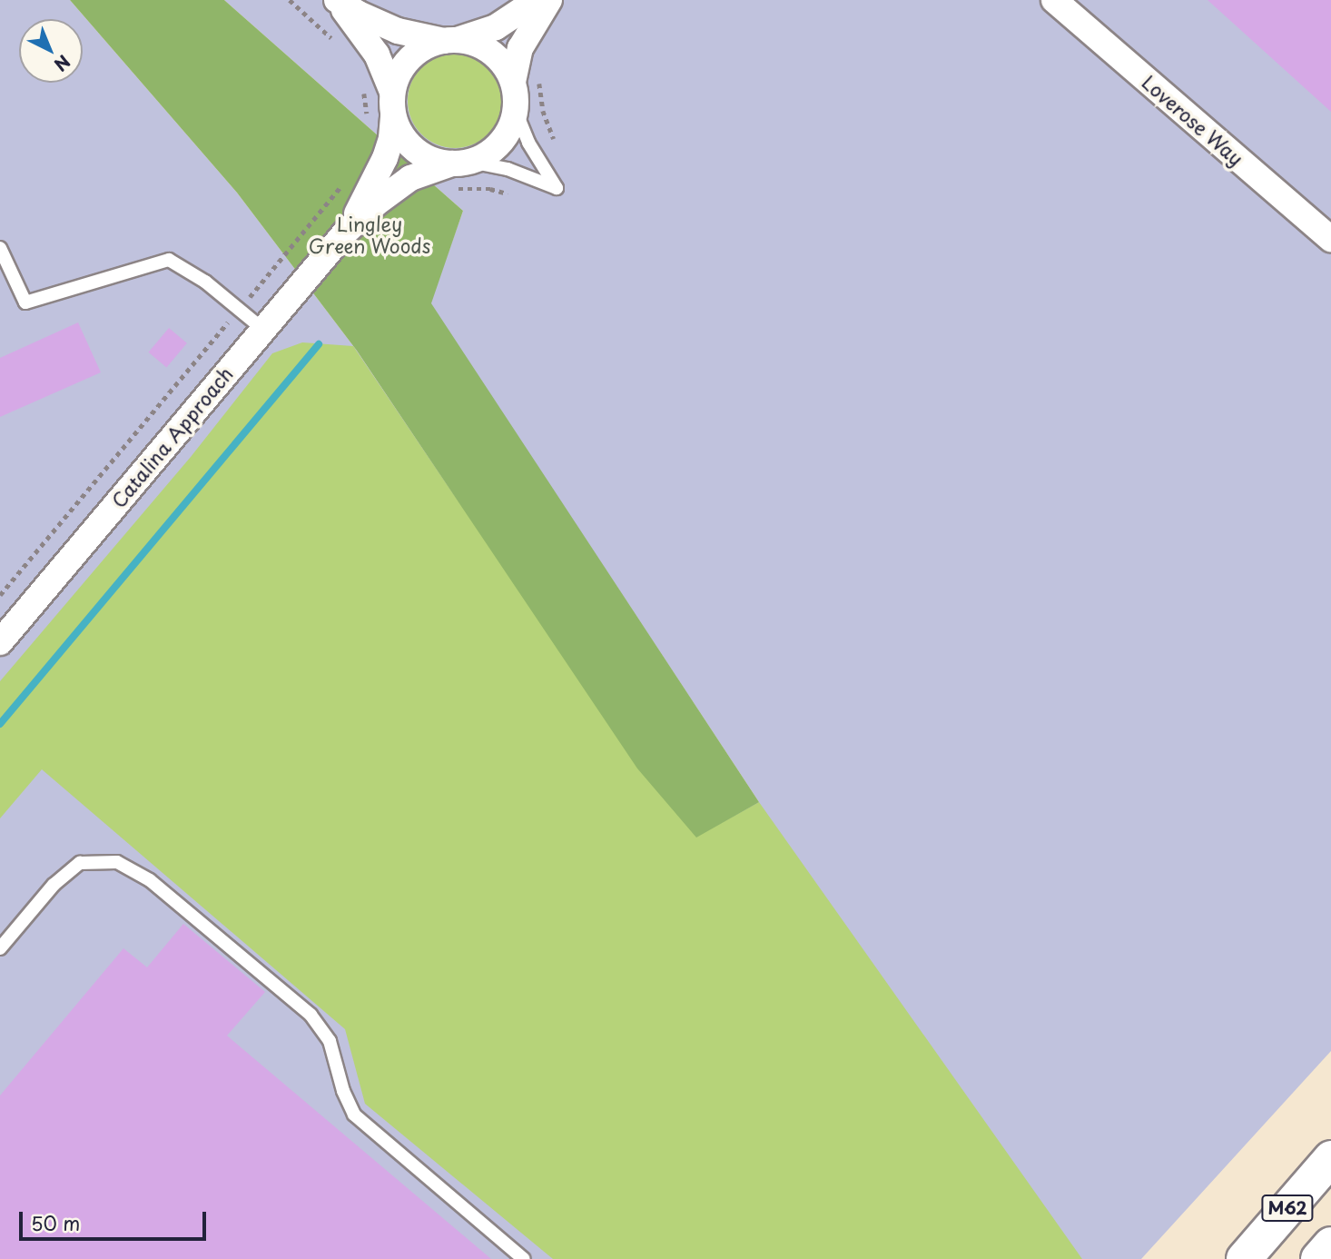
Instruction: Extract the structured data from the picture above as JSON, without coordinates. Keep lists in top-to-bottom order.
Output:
{
  "streets": {
    "highway": ["M62"],
    "street": ["Loverose Way", "Catalina Approach"]
  },
  "parks": ["Lingley Green Woods"],
  "scale_bar": "50 m",
  "north": "bottom right"
}
